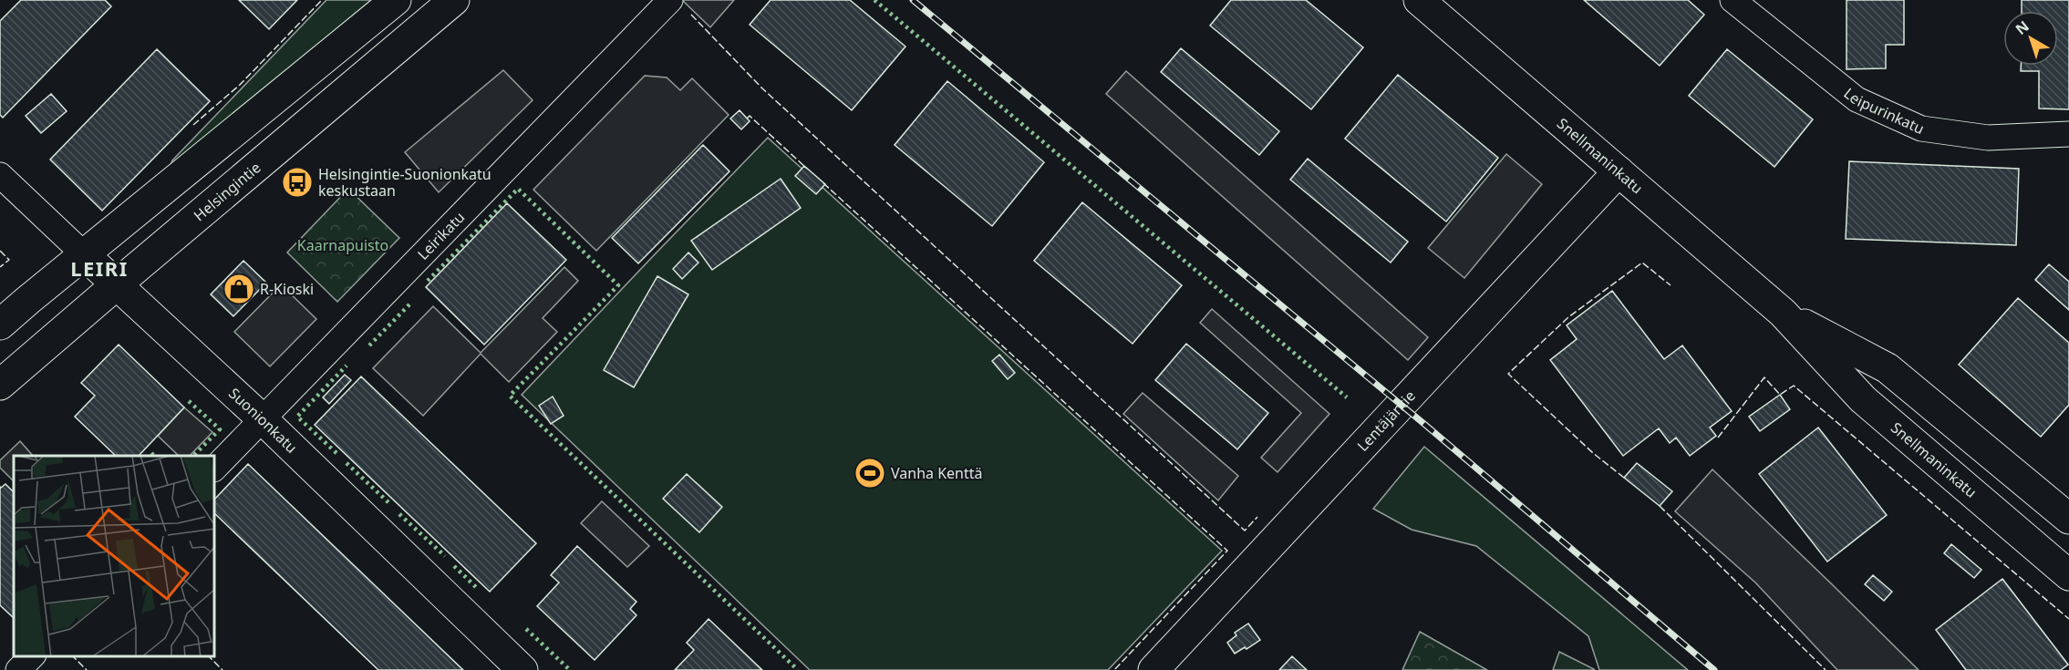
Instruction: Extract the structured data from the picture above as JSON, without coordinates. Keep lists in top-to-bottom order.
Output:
{
  "streets": {
    "main road": [
      "Snellmaninkatu",
      "Helsingintie",
      "Suonionkatu",
      "Lentäjäntie"
    ],
    "street": ["Leipurinkatu", "Leirikatu"]
  },
  "crossings": [
    ["Snellmaninkatu", "Lentäjäntie"],
    ["Helsingintie", "Suonionkatu"],
    ["Leirikatu", "Suonionkatu"]
  ],
  "districts": ["LEIRI"],
  "parks": ["Kaarnapuisto"],
  "places": {
    "bus stop": ["Helsingintie-Suonionkatu keskustaan"],
    "shop": ["R-Kioski"],
    "sports": ["Vanha Kenttä"]
  },
  "north": "top left"
}
